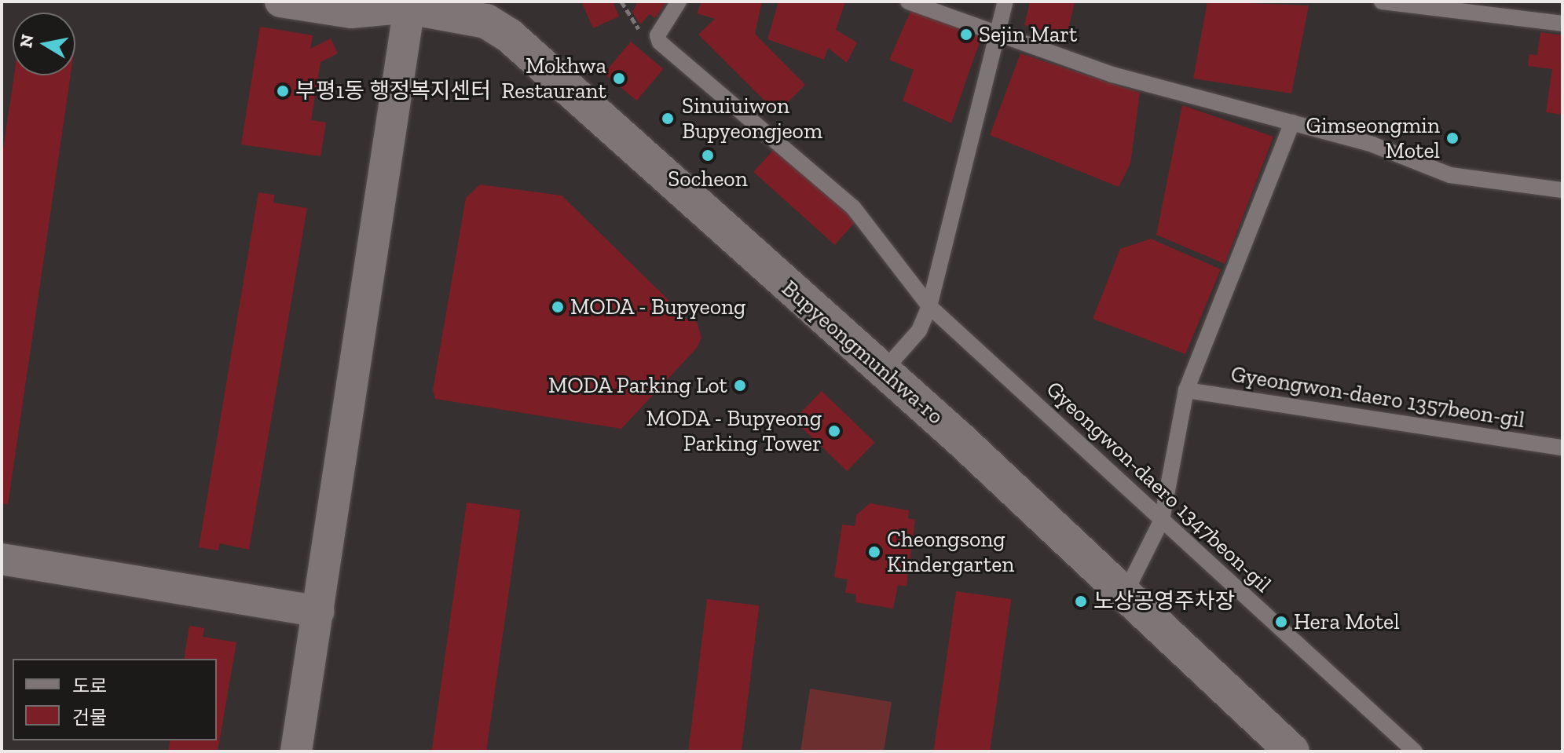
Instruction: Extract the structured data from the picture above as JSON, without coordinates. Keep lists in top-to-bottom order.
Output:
{
  "streets": {
    "street": ["Bupyeongmunhwa-ro"],
    "lane": ["Gyeongwon-daero 1357beon-gil", "Gyeongwon-daero 1347beon-gil"]
  },
  "places": [
    "Sejin Mart",
    "Mokhwa Restaurant",
    "부평1동 행정복지센터",
    "Sinuiuiwon Bupyeongjeom",
    "Gimseongmin Motel",
    "Socheon",
    "MODA - Bupyeong",
    "MODA Parking Lot",
    "MODA - Bupyeong Parking Tower",
    "Cheongsong Kindergarten",
    "노상공영주차장",
    "Hera Motel"
  ],
  "legend": ["도로", "건물"],
  "north": "left"
}
